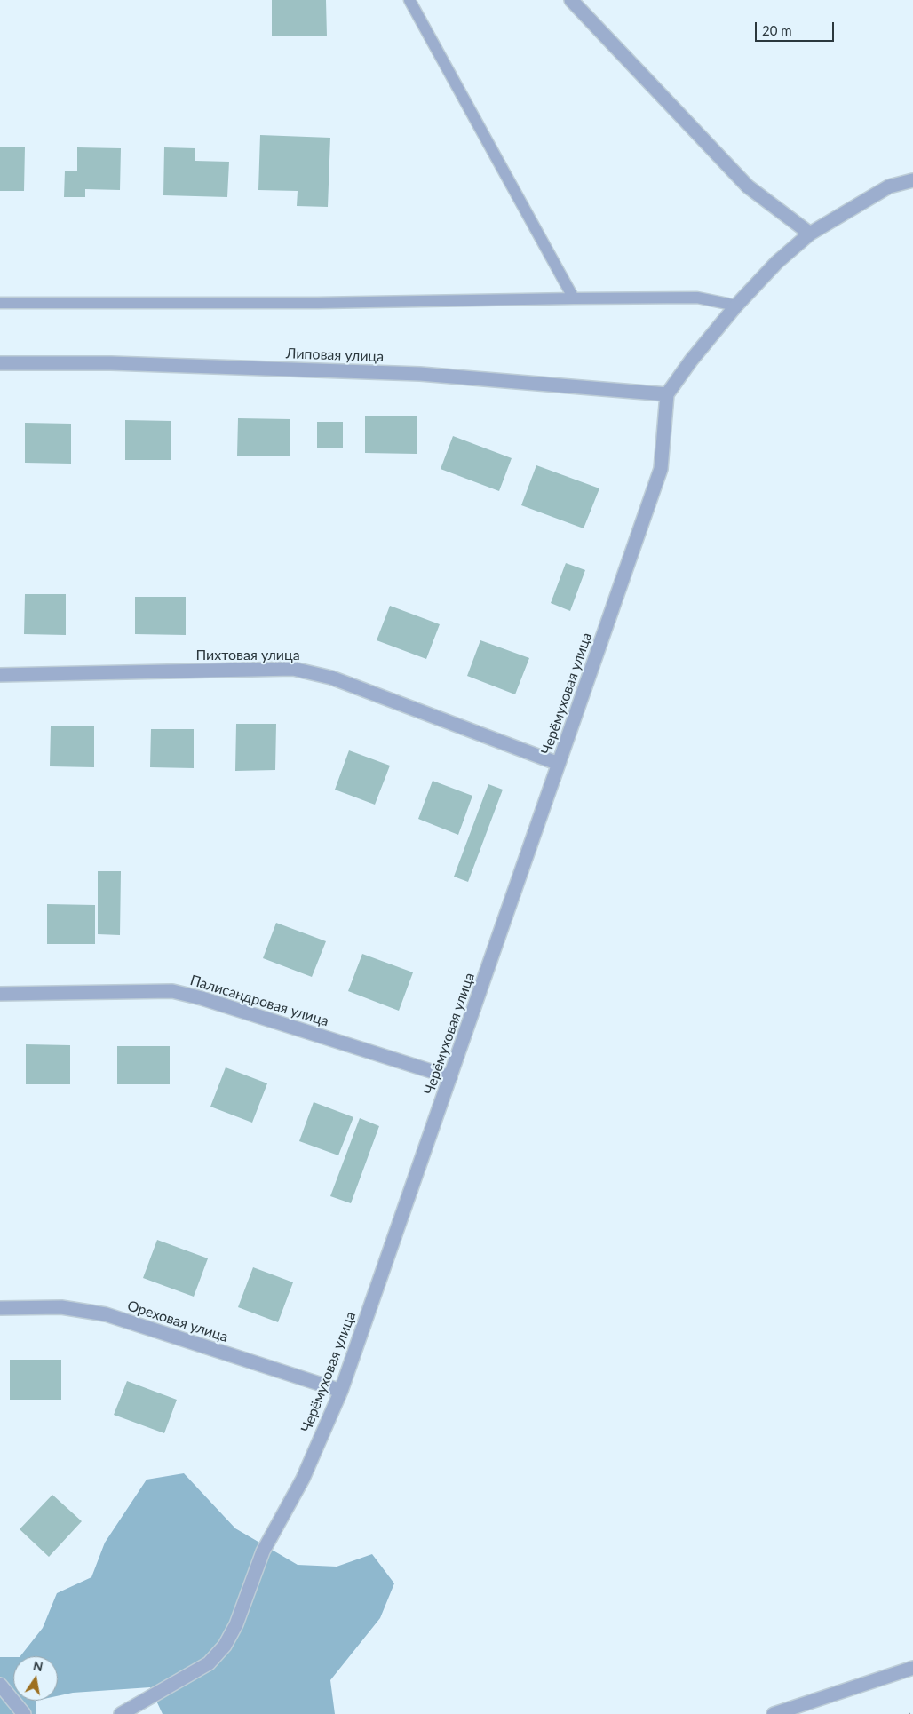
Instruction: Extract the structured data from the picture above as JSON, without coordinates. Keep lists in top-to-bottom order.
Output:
{
  "streets": {
    "street": [
      "Липовая улица",
      "Пихтовая улица",
      "Черёмуховая улица",
      "Палисандровая улица",
      "Ореховая улица"
    ]
  },
  "crossings": [
    ["Липовая улица", "Черёмуховая улица"],
    ["Пихтовая улица", "Черёмуховая улица"],
    ["Черёмуховая улица", "Палисандровая улица"],
    ["Черёмуховая улица", "Ореховая улица"]
  ],
  "scale_bar": "20 m",
  "north": "top"
}
